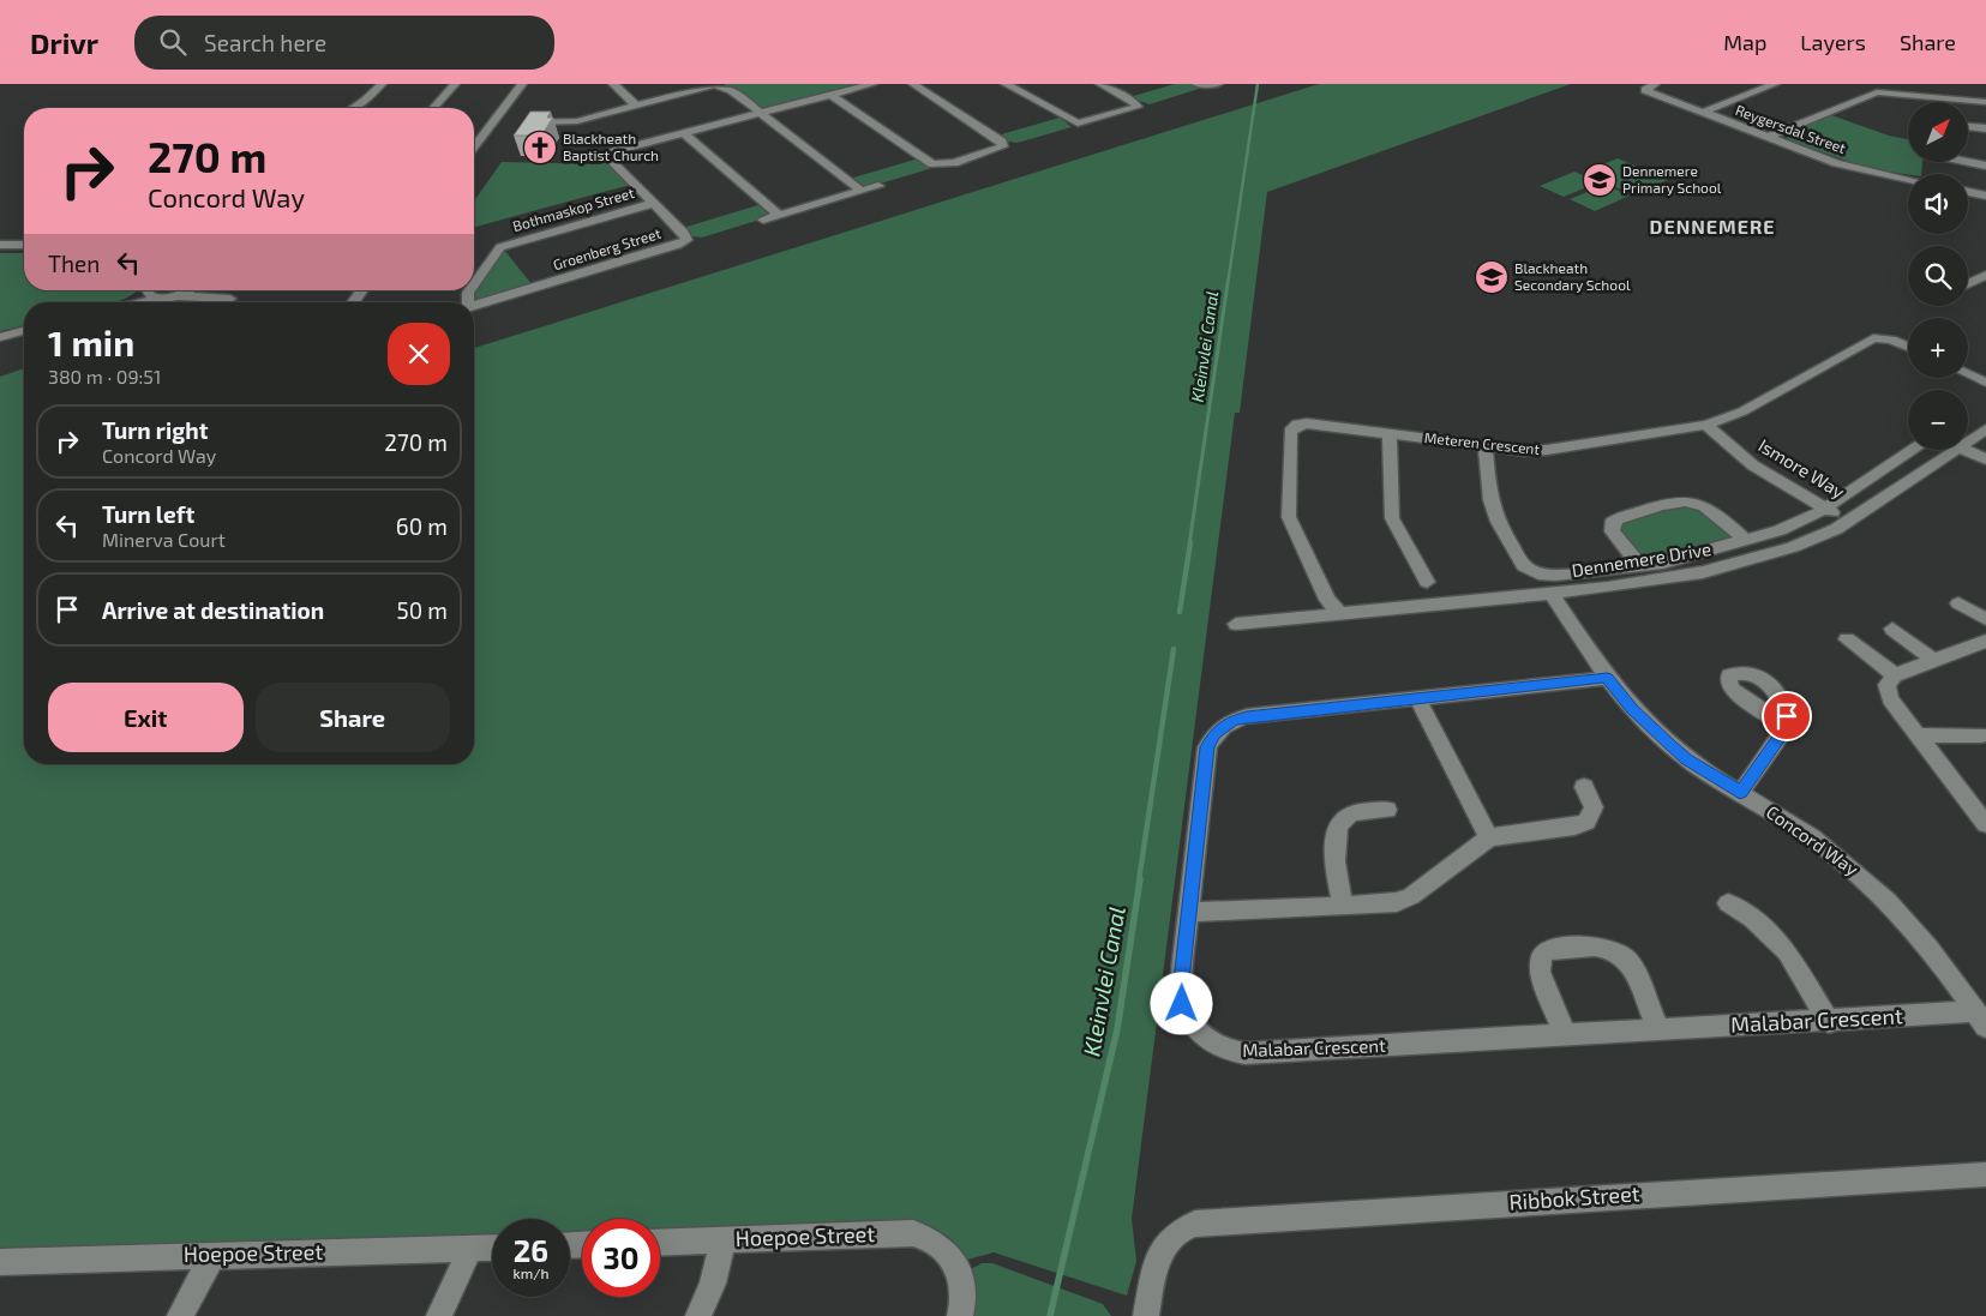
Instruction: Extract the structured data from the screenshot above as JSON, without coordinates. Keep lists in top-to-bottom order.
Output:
{
  "streets": {
    "street": [
      "Reygersdal Street",
      "Bothmaskop Street",
      "Groenberg Street",
      "Meteren Crescent",
      "Ismore Way",
      "Dennemere Drive",
      "Concord Way",
      "Malabar Crescent",
      "Ribbok Street",
      "Hoepoe Street"
    ]
  },
  "crossings": [
    ["Bothmaskop Street", "Groenberg Street"],
    ["Meteren Crescent", "Ismore Way"],
    ["Meteren Crescent", "Dennemere Drive"],
    ["Ismore Way", "Dennemere Drive"],
    ["Dennemere Drive", "Concord Way"],
    ["Concord Way", "Malabar Crescent"]
  ],
  "districts": ["DENNEMERE"],
  "water": ["Kleinvlei Canal"],
  "places": {
    "church": ["Blackheath Baptist Church"],
    "school or university": ["Dennemere Primary School", "Blackheath Secondary School"]
  },
  "north": "top right",
  "page": {
    "header": "Drivr",
    "search": "Search here",
    "nav": ["Map", "Layers", "Share"],
    "map_buttons": ["+", "−"],
    "turn": ["270 m", "Concord Way"],
    "then": "Then",
    "heading": ["1 min", "380 m · 09:51"],
    "list": [
      {
        "name": "Turn right",
        "note": "Concord Way",
        "value": "270 m"
      },
      {
        "name": "Turn left",
        "note": "Minerva Court",
        "value": "60 m"
      },
      {
        "name": "Arrive at destination",
        "value": "50 m"
      }
    ],
    "buttons": ["Exit", "Share"],
    "speed": "26 km/h",
    "limit": "30"
  }
}
